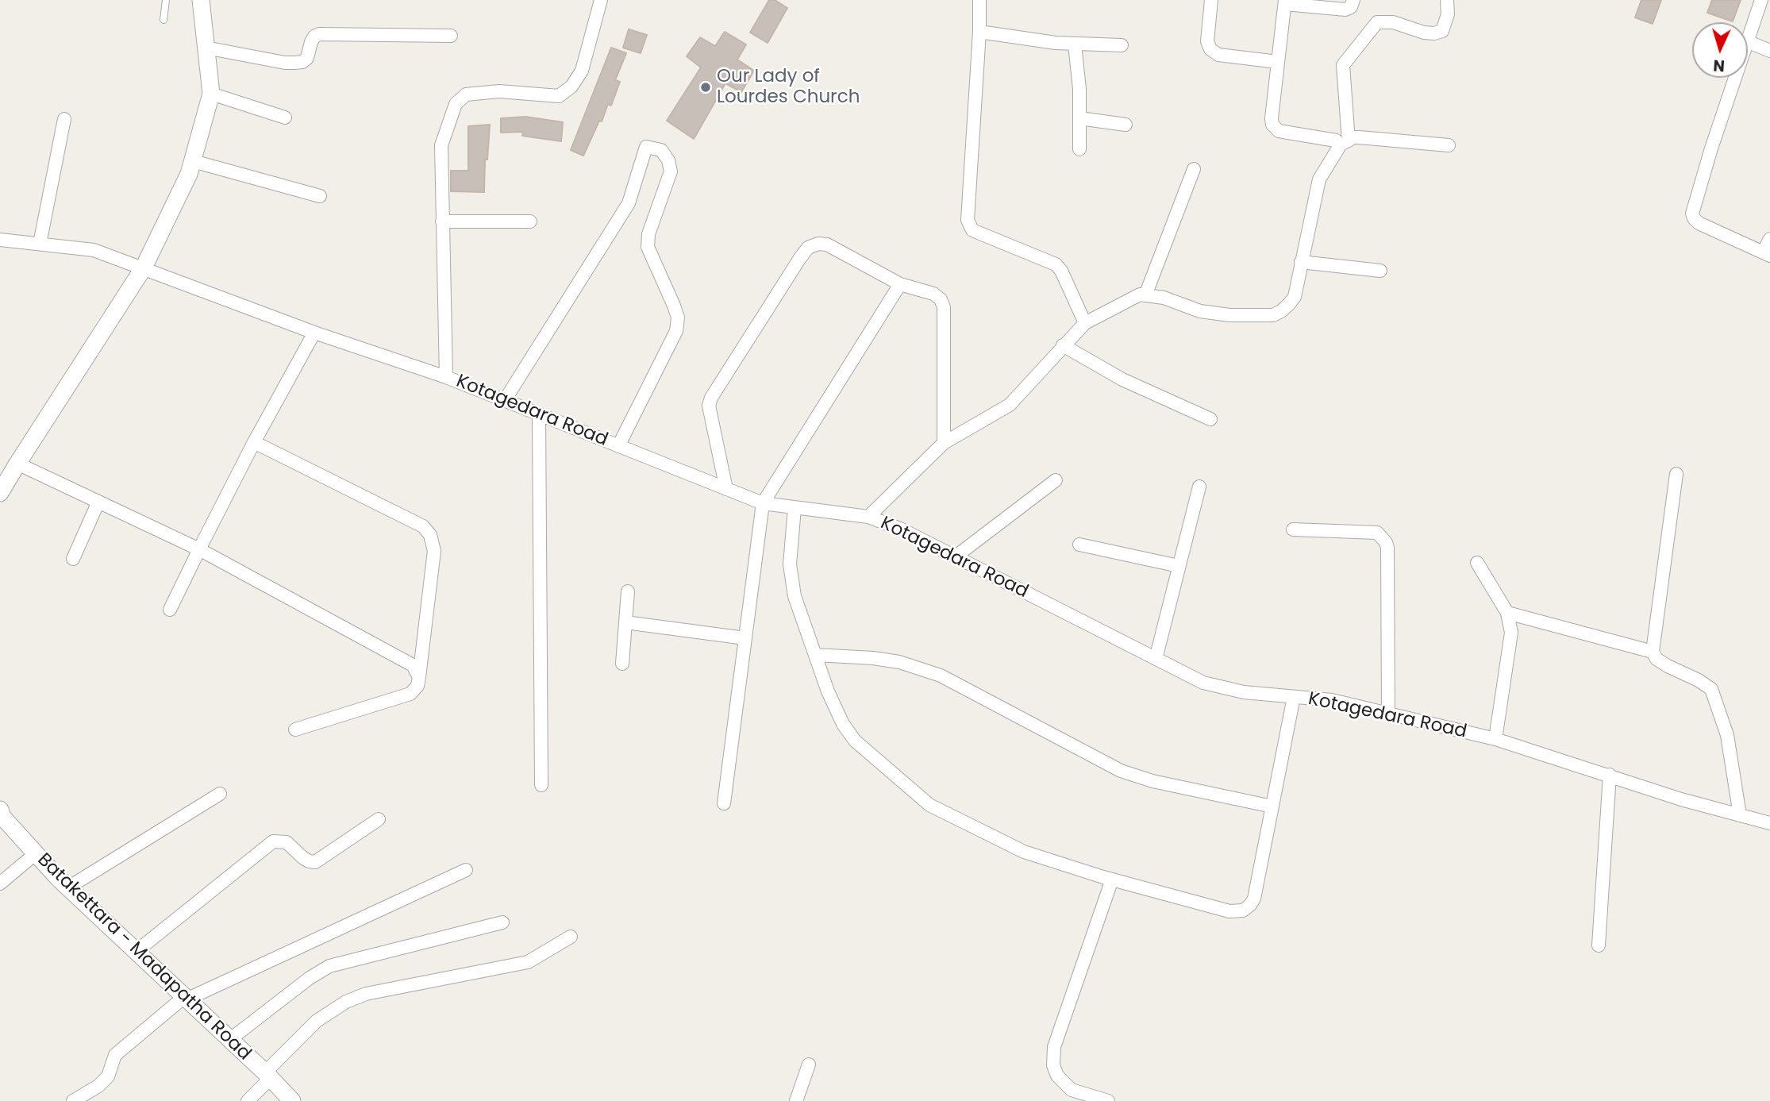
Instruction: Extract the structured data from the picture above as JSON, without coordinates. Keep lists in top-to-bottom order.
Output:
{
  "streets": {
    "street": ["Kotagedara Road", "Batakettara - Madapatha Road"]
  },
  "places": ["Our Lady of Lourdes Church"],
  "north": "bottom"
}
